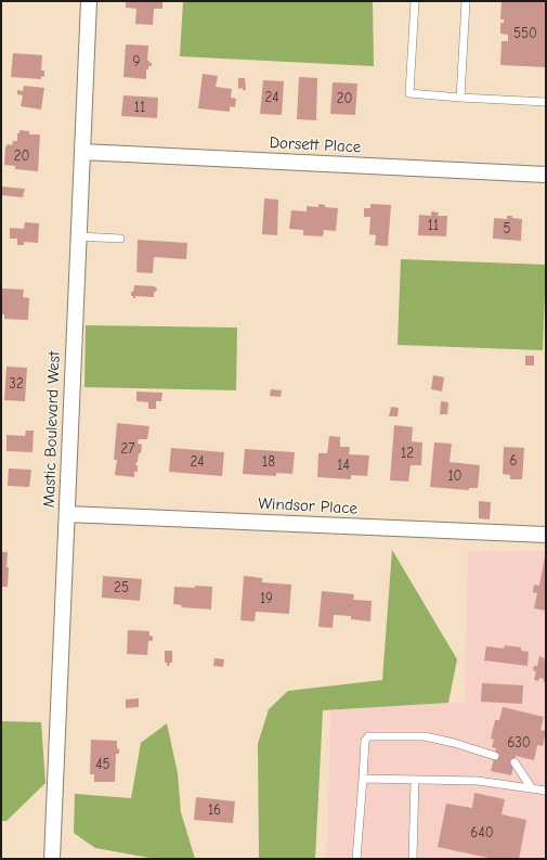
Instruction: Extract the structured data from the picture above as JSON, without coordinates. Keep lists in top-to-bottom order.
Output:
{
  "streets": {
    "street": ["Dorsett Place", "Mastic Boulevard West", "Windsor Place"]
  },
  "crossings": [
    ["Dorsett Place", "Mastic Boulevard West"],
    ["Mastic Boulevard West", "Windsor Place"]
  ],
  "house_numbers": [
    "550",
    "9",
    "24",
    "20",
    "11",
    "20",
    "11",
    "5",
    "32",
    "27",
    "12",
    "6",
    "24",
    "18",
    "14",
    "10",
    "25",
    "19",
    "630",
    "45",
    "16",
    "640"
  ]
}
